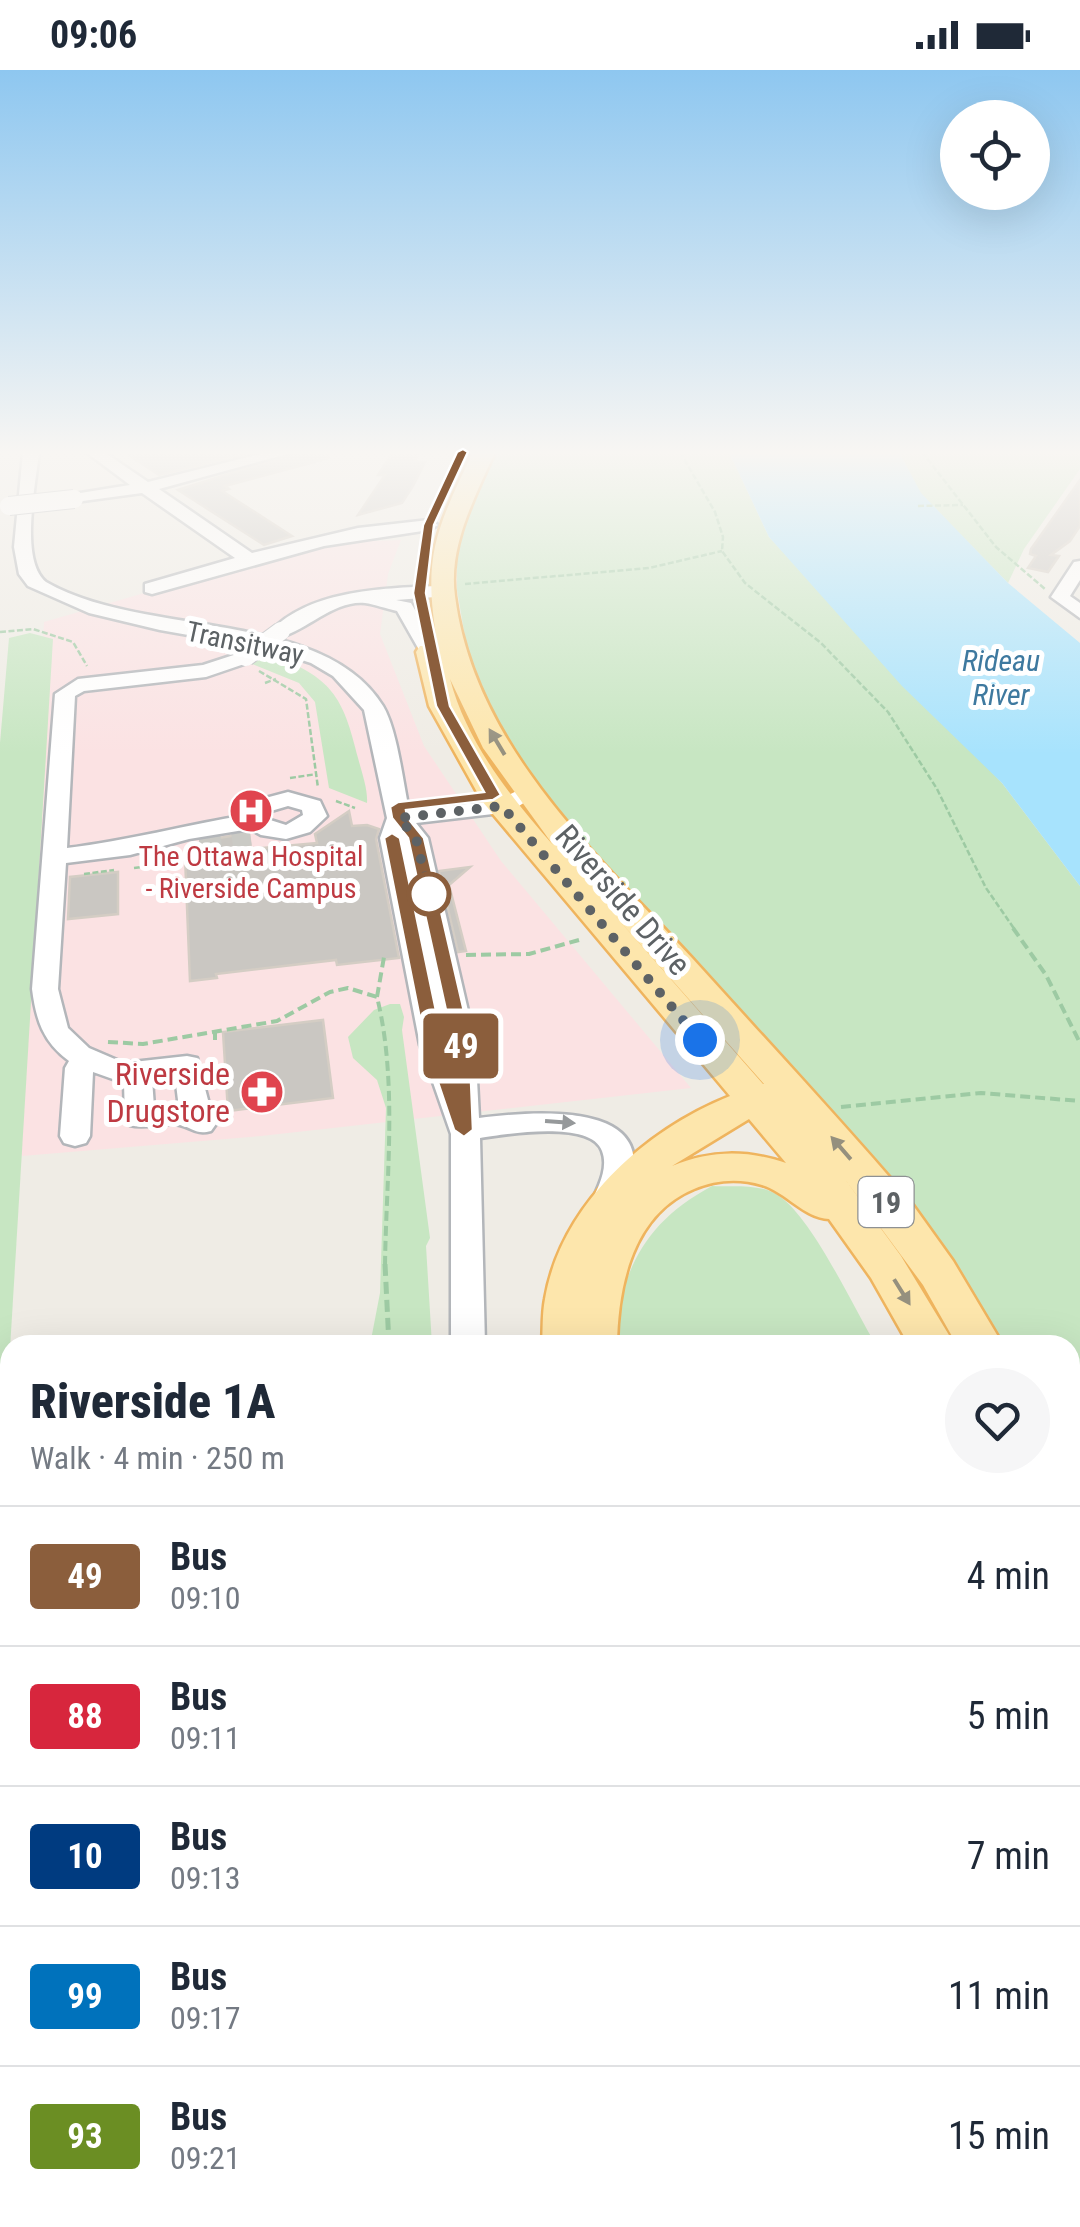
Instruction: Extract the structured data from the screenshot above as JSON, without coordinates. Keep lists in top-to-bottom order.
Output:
{
  "streets": {
    "main road": ["Riverside Drive", "19"],
    "street": ["Transitway"]
  },
  "water": ["Rideau River"],
  "places": {
    "hospital": ["The Ottawa Hospital - Riverside Campus"],
    "pharmacy": ["Riverside Drugstore"]
  },
  "lines": ["bus line 49"],
  "page": {
    "status": "09:06",
    "on_map": "49",
    "heading": ["Riverside 1A", "Walk · 4 min · 250 m"],
    "list": [
      {
        "mark": "49",
        "name": "Bus",
        "note": "09:10",
        "value": "4 min"
      },
      {
        "mark": "88",
        "name": "Bus",
        "note": "09:11",
        "value": "5 min"
      },
      {
        "mark": "10",
        "name": "Bus",
        "note": "09:13",
        "value": "7 min"
      },
      {
        "mark": "99",
        "name": "Bus",
        "note": "09:17",
        "value": "11 min"
      },
      {
        "mark": "93",
        "name": "Bus",
        "note": "09:21",
        "value": "15 min"
      }
    ]
  }
}
